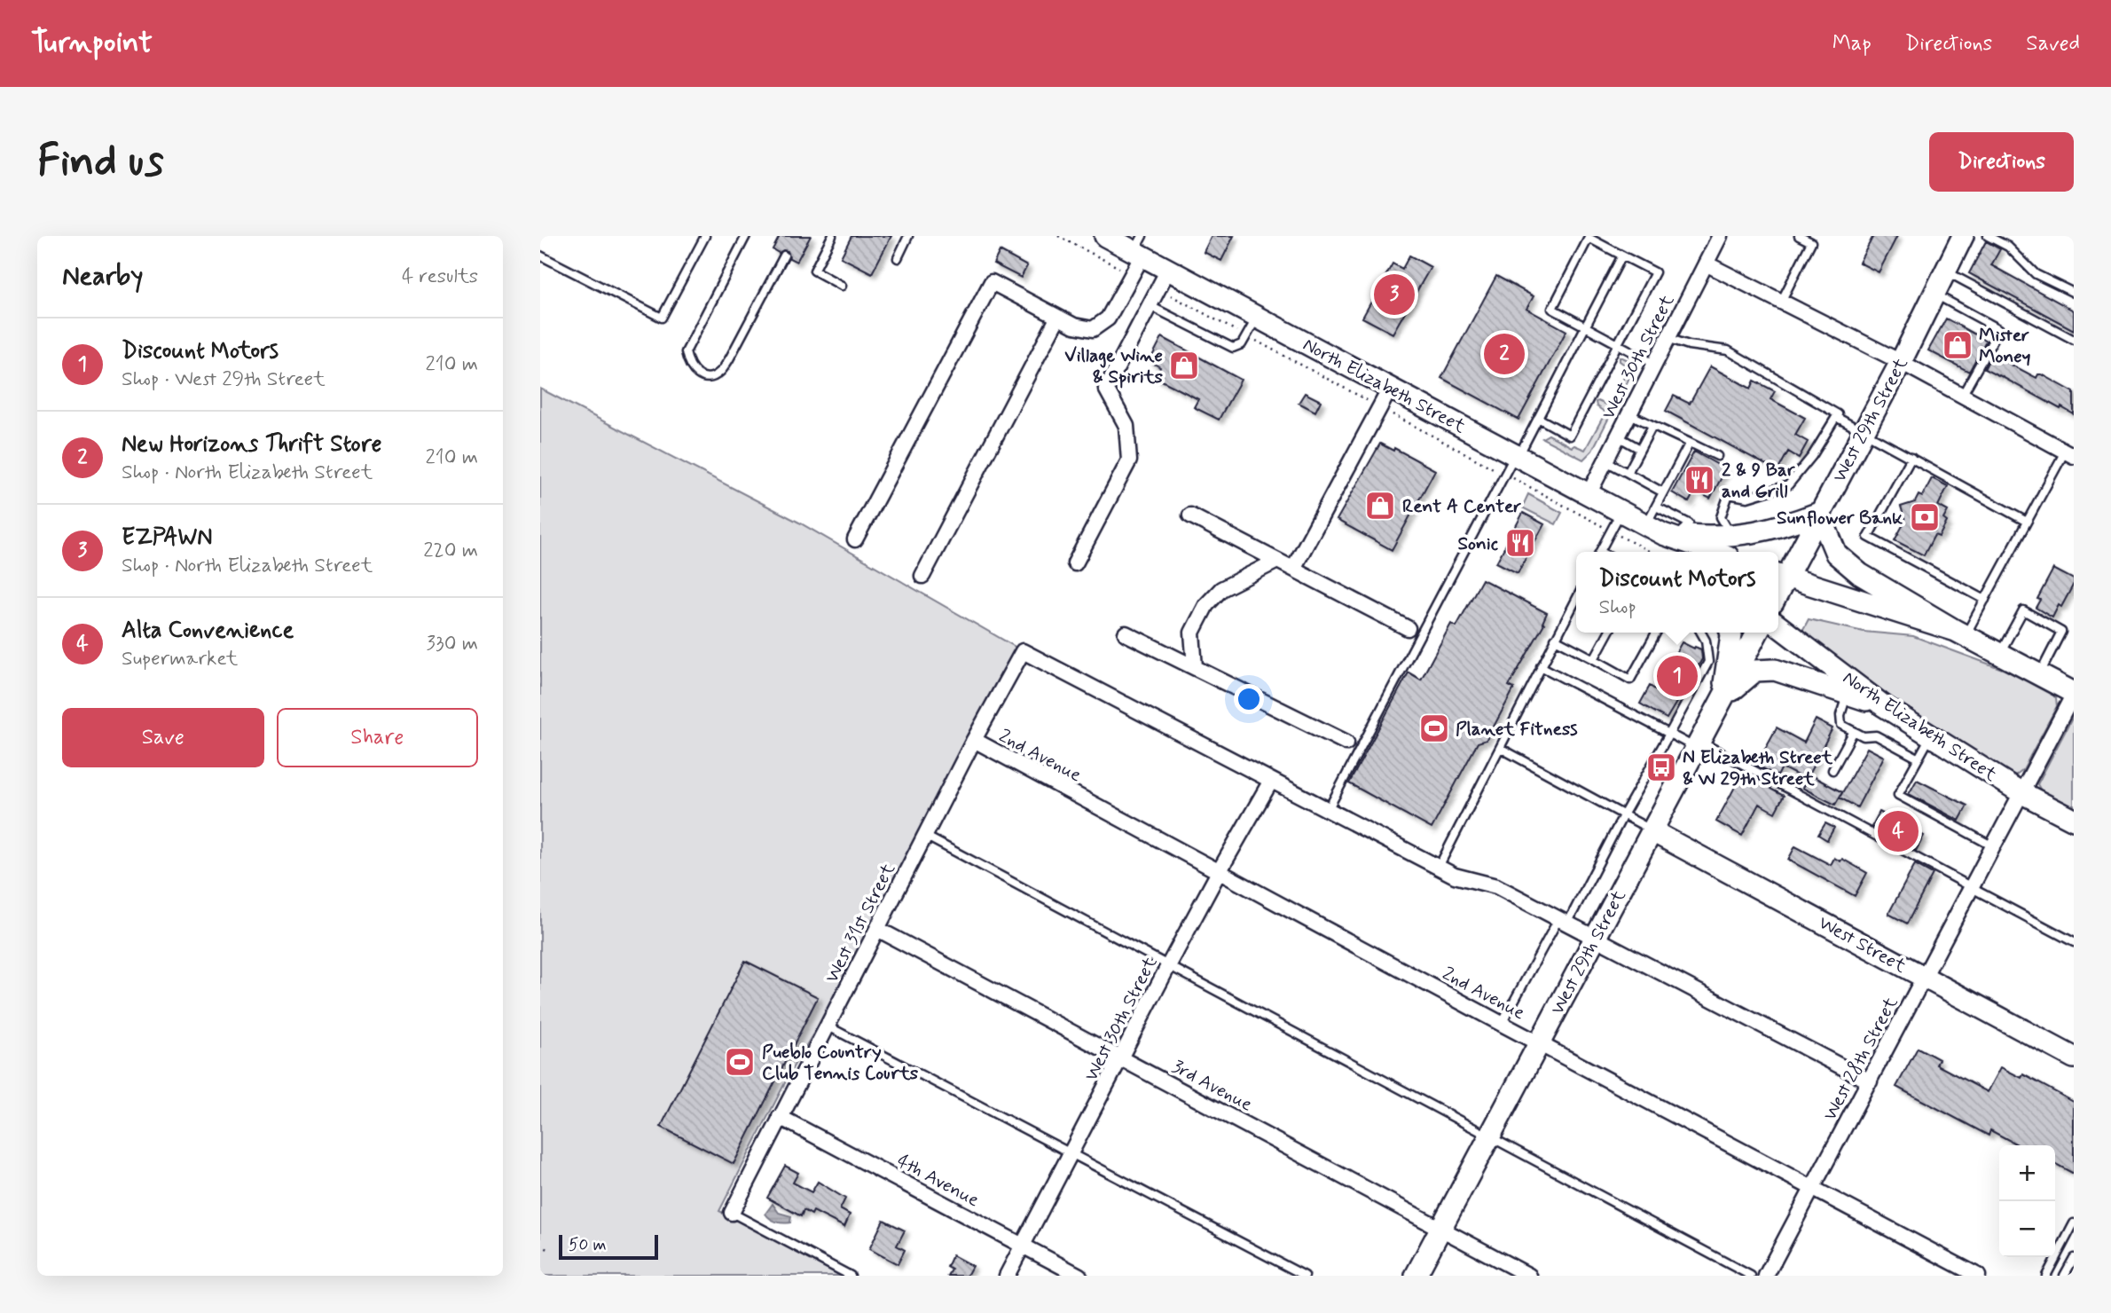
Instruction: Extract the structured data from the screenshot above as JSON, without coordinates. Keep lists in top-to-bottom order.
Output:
{
  "streets": {
    "main road": ["North Elizabeth Street", "West 29th Street", "West Street"],
    "street": [
      "West 30th Street",
      "2nd Avenue",
      "West 31st Street",
      "West 28th Street",
      "3rd Avenue",
      "4th Avenue"
    ]
  },
  "crossings": [
    ["West 30th Street", "North Elizabeth Street"],
    ["West 30th Street", "2nd Avenue"],
    ["West 30th Street", "West 31st Street"],
    ["West 30th Street", "3rd Avenue"],
    ["West 30th Street", "4th Avenue"],
    ["North Elizabeth Street", "West 28th Street"],
    ["West 29th Street", "2nd Avenue"],
    ["West 29th Street", "West Street"],
    ["West 29th Street", "3rd Avenue"],
    ["2nd Avenue", "West 31st Street"],
    ["2nd Avenue", "West 28th Street"],
    ["West 31st Street", "3rd Avenue"],
    ["West 31st Street", "4th Avenue"],
    ["West Street", "West 28th Street"]
  ],
  "places": {
    "shop": ["Mister Money", "Village Wine & Spirits", "Rent A Center"],
    "restaurant": ["2 & 9 Bar and Grill", "Sonic"],
    "bank": ["Sunflower Bank"],
    "sports": ["Planet Fitness", "Pueblo Country Club Tennis Courts"],
    "bus stop": ["N Elizabeth Street & W 29th Street"]
  },
  "scale_bar": "50 m",
  "page": {
    "header": "Turnpoint",
    "nav": ["Map", "Directions", "Saved"],
    "buttons": [
      "Directions",
      ["Save", "Share"]
    ],
    "title": "Find us",
    "heading": ["Nearby", "4 results"],
    "pins": [
      "3",
      "2",
      "1",
      "4"
    ],
    "list": [
      {
        "mark": "1",
        "name": "Discount Motors",
        "note": "Shop · West 29th Street",
        "value": "210 m"
      },
      {
        "mark": "2",
        "name": "New Horizons Thrift Store",
        "note": "Shop · North Elizabeth Street",
        "value": "210 m"
      },
      {
        "mark": "3",
        "name": "EZPAWN",
        "note": "Shop · North Elizabeth Street",
        "value": "220 m"
      },
      {
        "mark": "4",
        "name": "Alta Convenience",
        "note": "Supermarket",
        "value": "330 m"
      }
    ],
    "popup": ["Discount Motors", "Shop"],
    "map_buttons": ["+", "−"],
    "scale": "50 m"
  }
}
